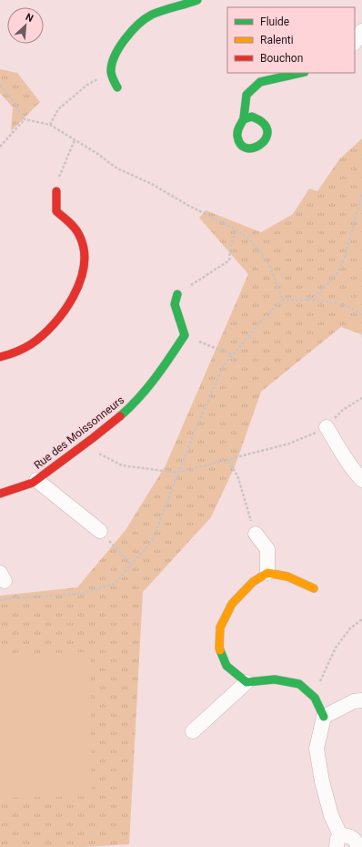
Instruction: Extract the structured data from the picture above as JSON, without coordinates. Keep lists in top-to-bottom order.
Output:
{
  "streets": {
    "street": ["Rue des Moissonneurs"]
  },
  "legend": ["Fluide", "Ralenti", "Bouchon"],
  "north": "top right"
}
